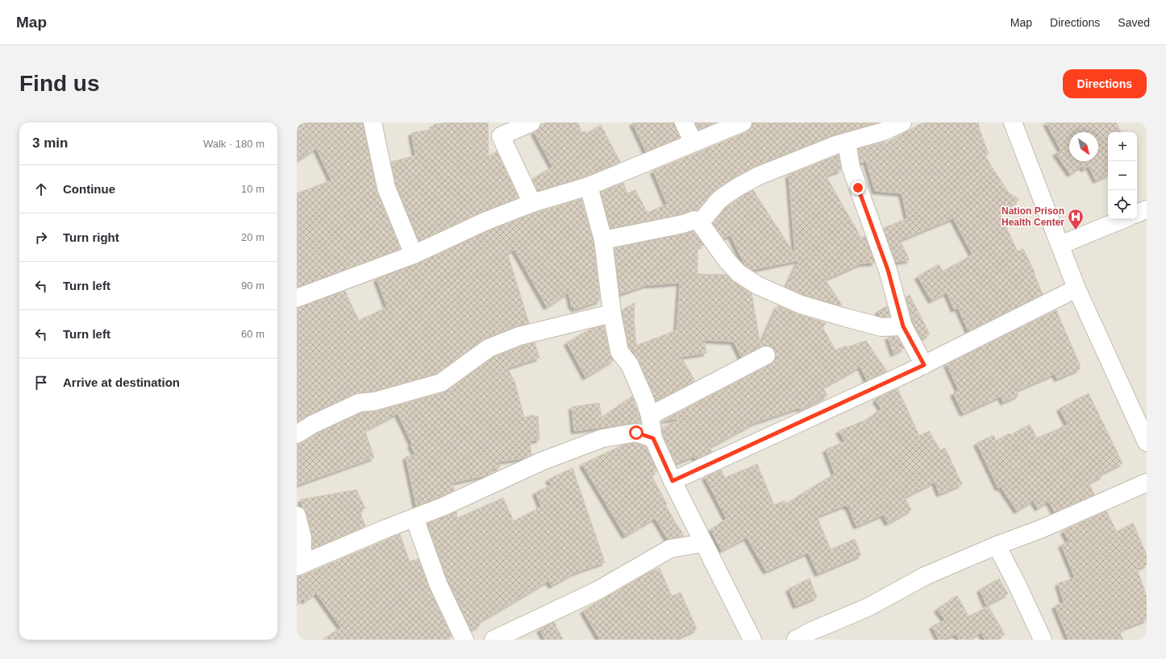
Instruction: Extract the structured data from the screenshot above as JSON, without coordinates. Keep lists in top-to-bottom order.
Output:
{
  "places": {
    "hospital": ["Nation Prison Health Center"]
  },
  "north": "bottom right",
  "page": {
    "header": "Map",
    "nav": ["Map", "Directions", "Saved"],
    "buttons": "Directions",
    "title": "Find us",
    "heading": ["3 min", "Walk · 180 m"],
    "map_buttons": ["+", "−"],
    "list": [
      ["Continue", "10 m"],
      ["Turn right", "20 m"],
      ["Turn left", "90 m"],
      ["Turn left", "60 m"],
      "Arrive at destination"
    ]
  }
}
